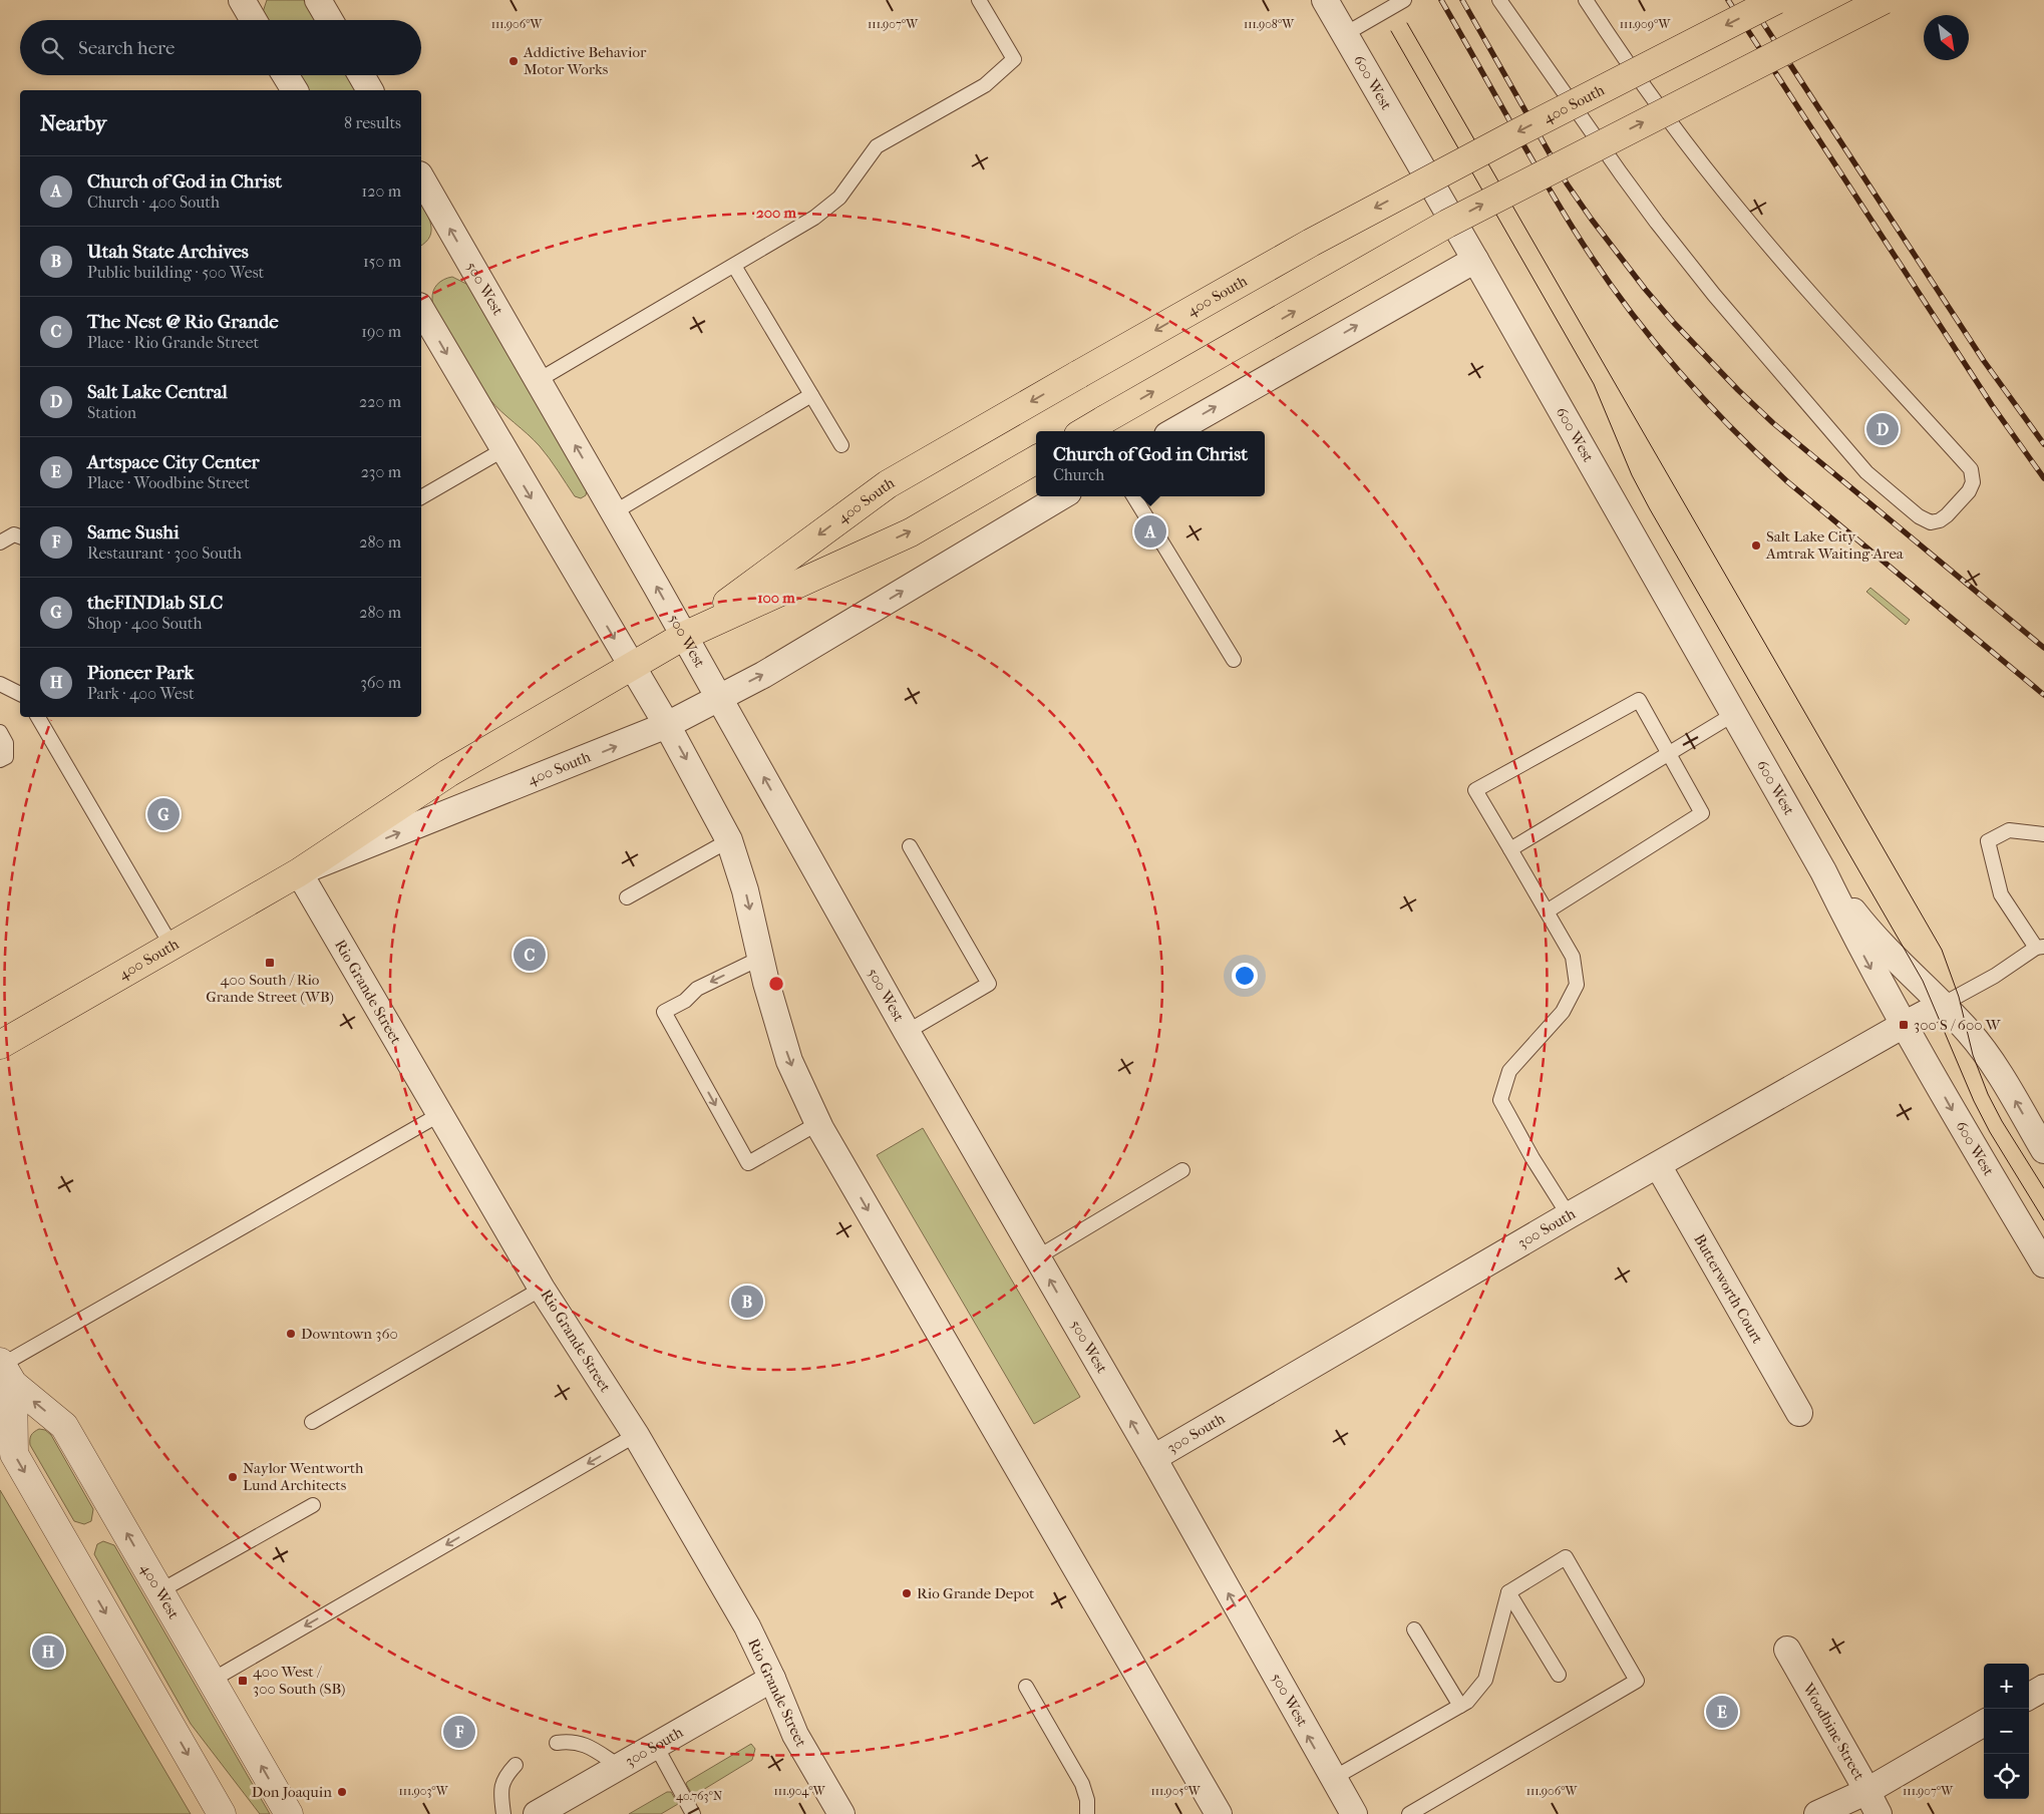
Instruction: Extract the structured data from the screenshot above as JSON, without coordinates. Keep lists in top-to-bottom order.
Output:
{
  "streets": {
    "main road": ["400 South"],
    "street": [
      "600 West",
      "500 West",
      "Rio Grande Street",
      "300 South",
      "Butterworth Court",
      "400 West",
      "Woodbine Street"
    ]
  },
  "crossings": [
    ["600 West", "300 South"],
    ["400 South", "500 West"],
    ["400 South", "Rio Grande Street"],
    ["500 West", "300 South"],
    ["Rio Grande Street", "300 South"],
    ["300 South", "Butterworth Court"]
  ],
  "places": {
    "other": [
      "Addictive Behavior Motor Works",
      "Salt Lake City Amtrak Waiting Area",
      "Downtown 360",
      "Naylor Wentworth Lund Architects",
      "Rio Grande Depot",
      "Don Joaquin"
    ],
    "transit": ["400 South / Rio Grande Street (WB)", "300 S / 600 W", "400 West / 300 South (SB)"]
  },
  "north": "bottom right",
  "page": {
    "search": "Search here",
    "heading": ["Nearby", "8 results"],
    "list": [
      {
        "mark": "A",
        "name": "Church of God in Christ",
        "note": "Church · 400 South",
        "value": "120 m"
      },
      {
        "mark": "B",
        "name": "Utah State Archives",
        "note": "Public building · 500 West",
        "value": "150 m"
      },
      {
        "mark": "C",
        "name": "The Nest @ Rio Grande",
        "note": "Place · Rio Grande Street",
        "value": "190 m"
      },
      {
        "mark": "D",
        "name": "Salt Lake Central",
        "note": "Station",
        "value": "220 m"
      },
      {
        "mark": "E",
        "name": "Artspace City Center",
        "note": "Place · Woodbine Street",
        "value": "230 m"
      },
      {
        "mark": "F",
        "name": "Same Sushi",
        "note": "Restaurant · 300 South",
        "value": "280 m"
      },
      {
        "mark": "G",
        "name": "theFINDlab SLC",
        "note": "Shop · 400 South",
        "value": "280 m"
      },
      {
        "mark": "H",
        "name": "Pioneer Park",
        "note": "Park · 400 West",
        "value": "360 m"
      }
    ],
    "pins": [
      "D",
      "A",
      "G",
      "C",
      "B",
      "H",
      "E",
      "F"
    ],
    "popup": ["Church of God in Christ", "Church"],
    "map_buttons": ["+", "−"]
  },
  "coordinates": [
    "111.906°W",
    "111.907°W",
    "111.908°W",
    "111.909°W",
    "111.903°W",
    "111.904°W",
    "111.905°W",
    "40.763°N"
  ],
  "rings": ["200 m", "100 m"]
}
